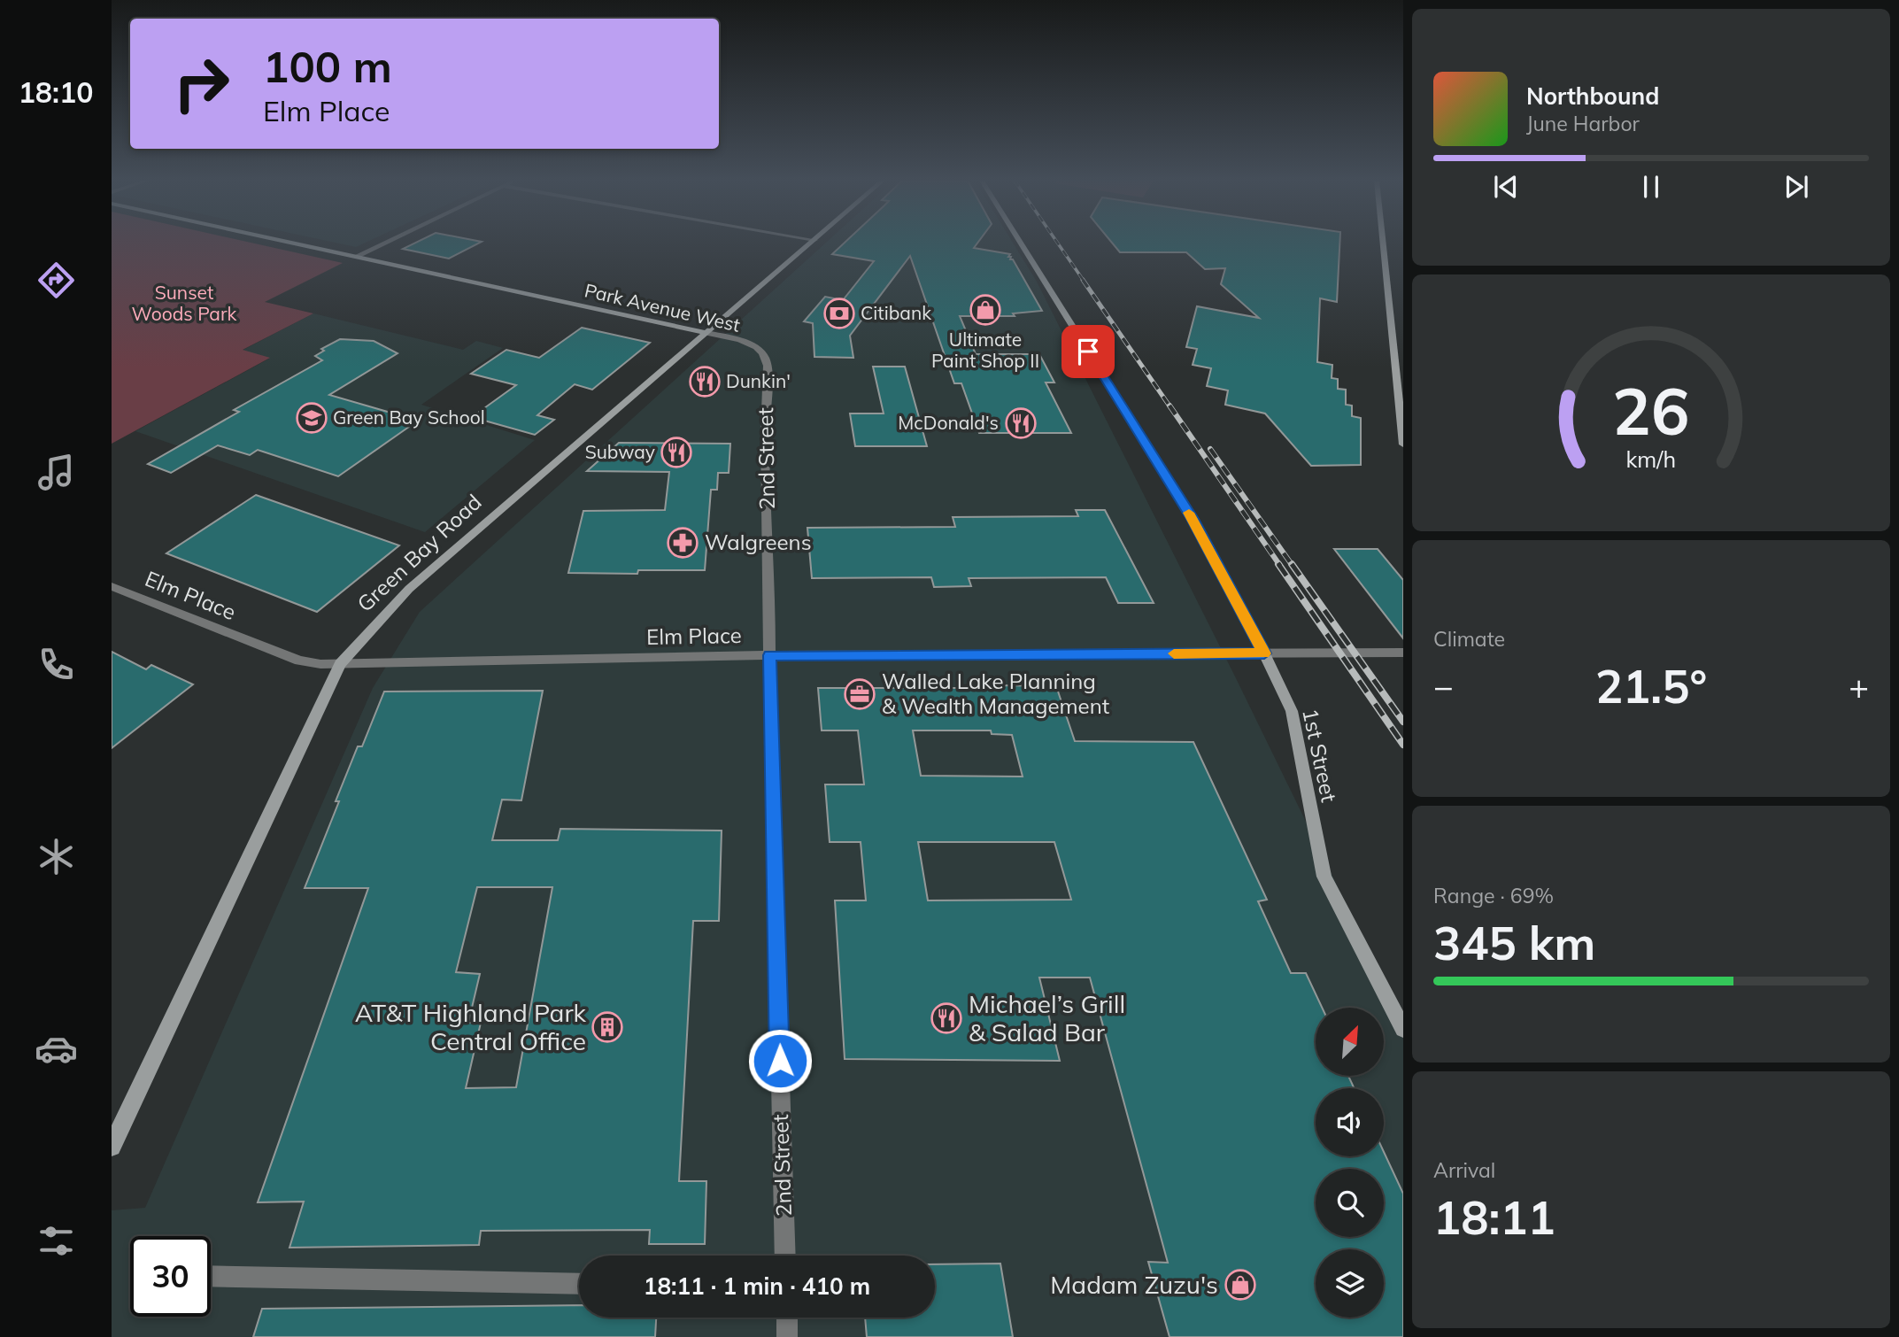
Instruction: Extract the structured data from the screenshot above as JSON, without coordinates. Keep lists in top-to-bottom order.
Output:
{
  "streets": {
    "street": [
      "Park Avenue West",
      "2nd Street",
      "Green Bay Road",
      "Elm Place",
      "1st Street"
    ]
  },
  "crossings": [
    ["Park Avenue West", "2nd Street"],
    ["Park Avenue West", "Green Bay Road"],
    ["2nd Street", "Elm Place"],
    ["Green Bay Road", "Elm Place"],
    ["Elm Place", "1st Street"]
  ],
  "parks": ["Sunset Woods Park"],
  "places": {
    "shop": ["Ultimate Paint Shop II", "Madam Zuzu's"],
    "bank": ["Citibank"],
    "restaurant": [
      "Dunkin'",
      "McDonald's",
      "Subway",
      "Michael’s Grill & Salad Bar"
    ],
    "school or university": ["Green Bay School"],
    "pharmacy": ["Walgreens"],
    "office": ["Walled Lake Planning & Wealth Management"],
    "building": ["AT&T Highland Park Central Office"]
  },
  "north": "top right",
  "page": {
    "tabs": "18:10",
    "turn": ["100 m", "Elm Place"],
    "song": ["Northbound", "June Harbor"],
    "tile": [
      "Climate",
      ["Range · 69%", "345 km"],
      ["Arrival", "18:11"]
    ],
    "heat": ["−", "21.5°", "+"],
    "limit": "30",
    "trip": "18:11 · 1 min · 410 m",
    "gauge": ["26", "km/h"]
  }
}
